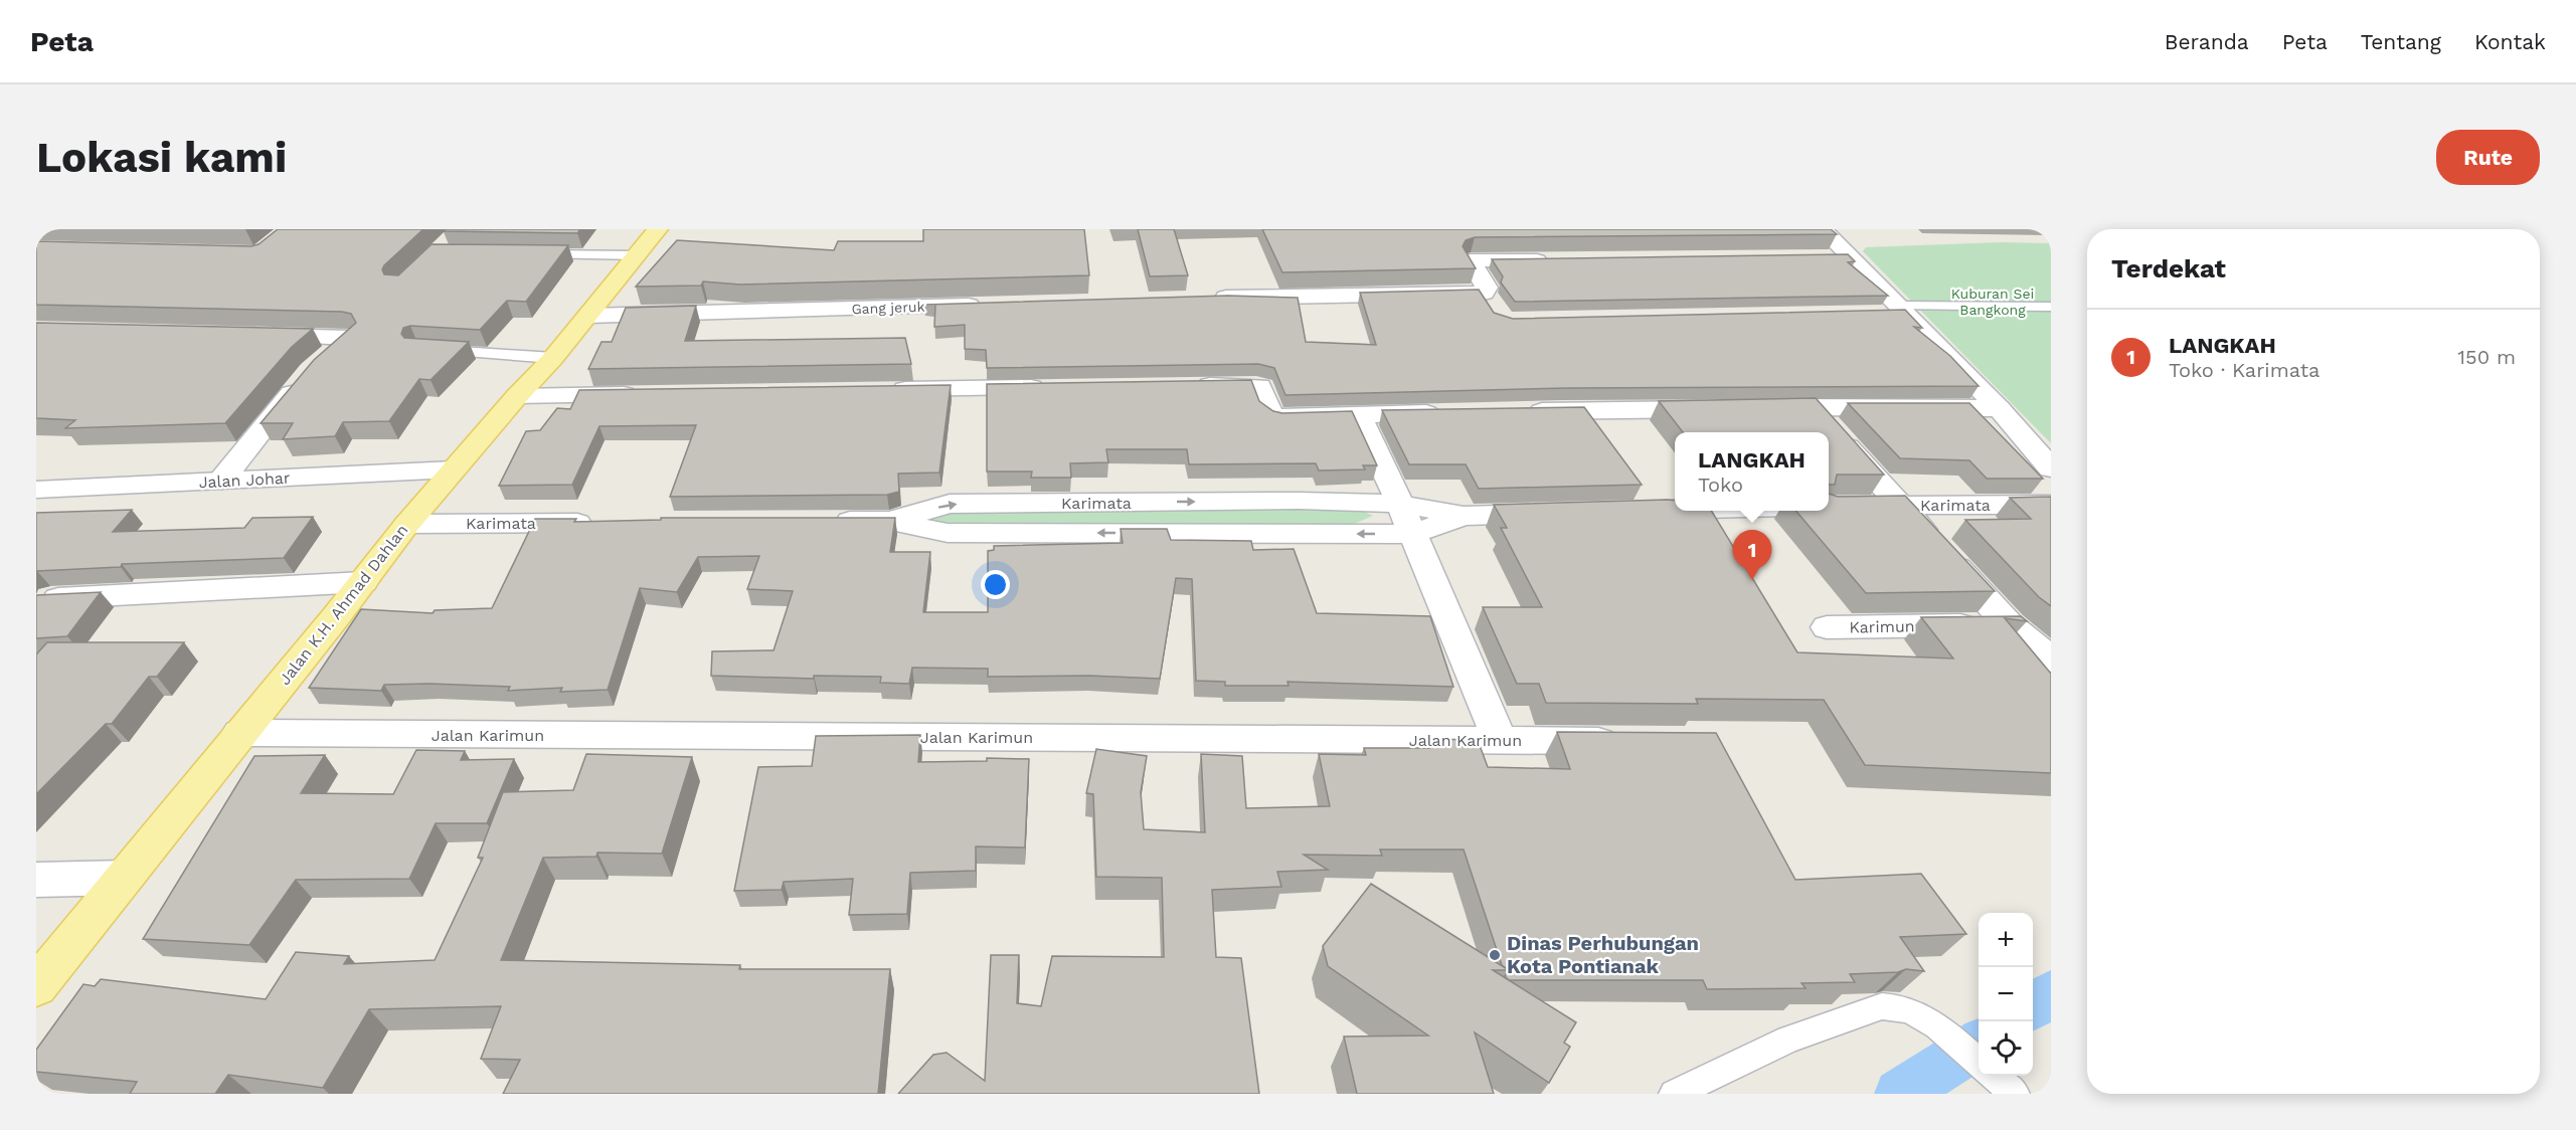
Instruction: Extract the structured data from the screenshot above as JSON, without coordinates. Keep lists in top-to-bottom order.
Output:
{
  "streets": {
    "main road": ["Jalan K.H. Ahmad Dahlan"],
    "street": [
      "Gang jeruk",
      "Jalan Johar",
      "Karimata",
      "Karimun",
      "Jalan Karimun"
    ]
  },
  "crossings": [
    ["Gang jeruk", "Jalan K.H. Ahmad Dahlan"],
    ["Jalan Johar", "Jalan K.H. Ahmad Dahlan"],
    ["Karimata", "Jalan K.H. Ahmad Dahlan"],
    ["Jalan K.H. Ahmad Dahlan", "Jalan Karimun"]
  ],
  "parks": ["Kuburan Sei Bangkong"],
  "places": ["Dinas Perhubungan Kota Pontianak"],
  "page": {
    "header": "Peta",
    "nav": [
      "Beranda",
      "Peta",
      "Tentang",
      "Kontak"
    ],
    "buttons": "Rute",
    "title": "Lokasi kami",
    "heading": "Terdekat",
    "list": [
      {
        "mark": "1",
        "name": "LANGKAH",
        "note": "Toko · Karimata",
        "value": "150 m"
      }
    ],
    "popup": ["LANGKAH", "Toko"],
    "pins": "1",
    "map_buttons": ["+", "−"]
  }
}
